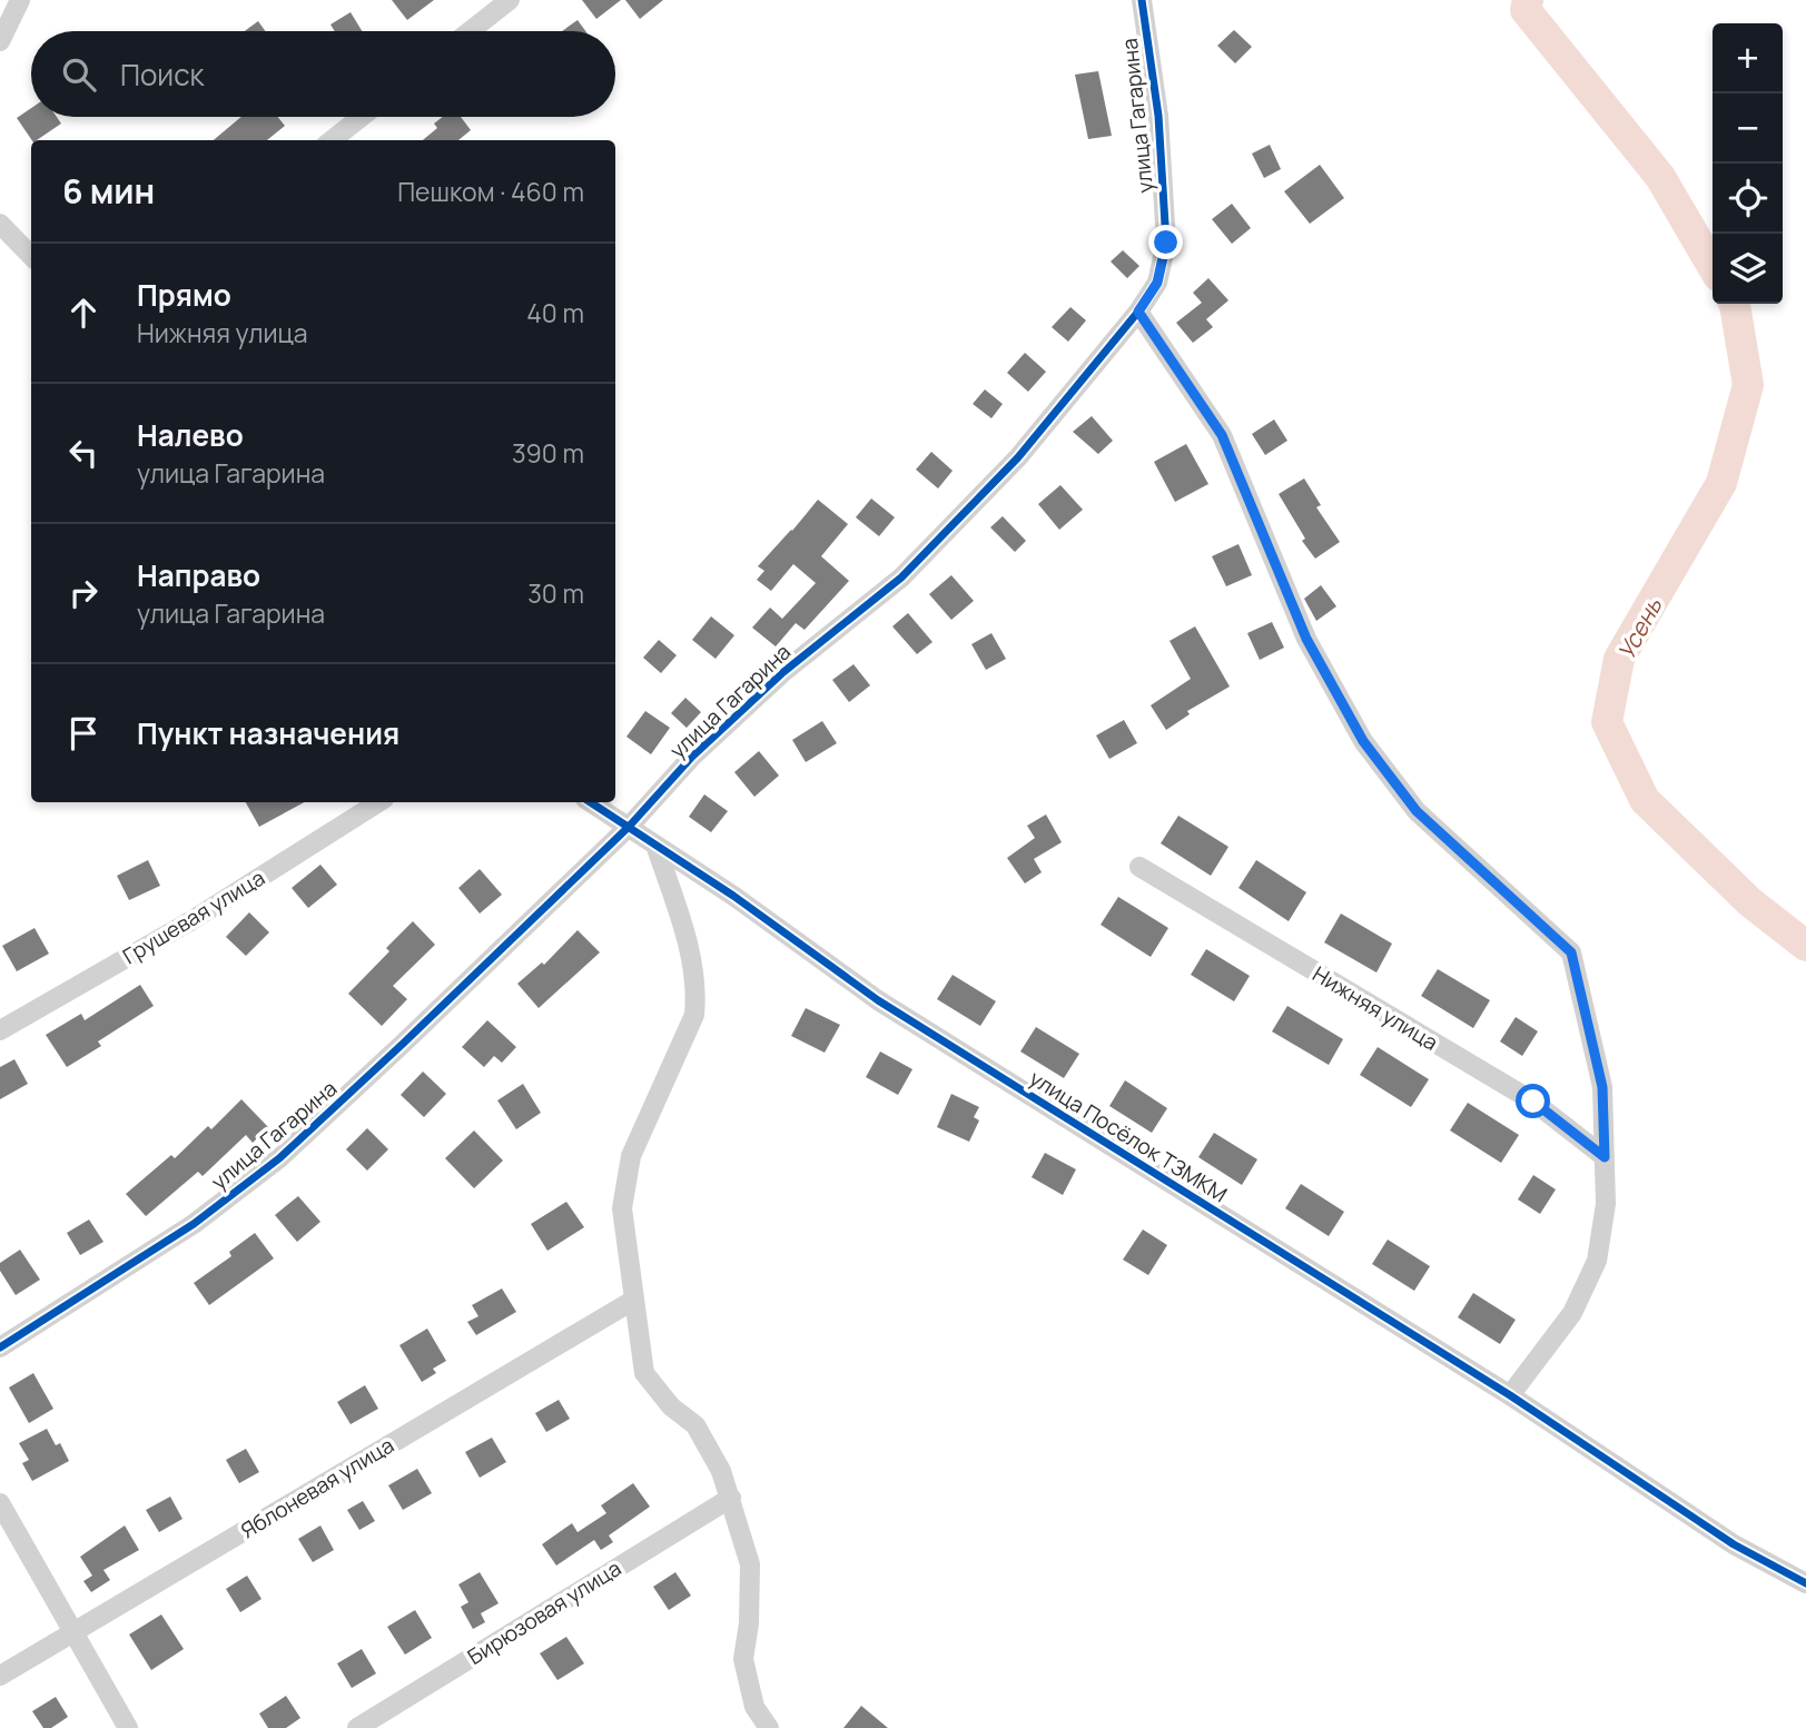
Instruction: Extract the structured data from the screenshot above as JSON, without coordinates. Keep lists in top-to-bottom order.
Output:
{
  "streets": {
    "street": [
      "улица Гагарина",
      "Грушевая улица",
      "Нижняя улица",
      "улица Посёлок ТЗМКМ",
      "Яблоневая улица",
      "Бирюзовая улица"
    ]
  },
  "crossings": [
    ["улица Гагарина", "улица Посёлок ТЗМКМ"]
  ],
  "water": ["Усень"],
  "page": {
    "map_buttons": ["+", "−"],
    "search": "Поиск",
    "heading": ["6 мин", "Пешком · 460 m"],
    "list": [
      ["Прямо", "Нижняя улица", "40 m"],
      ["Налево", "улица Гагарина", "390 m"],
      ["Направо", "улица Гагарина", "30 m"],
      "Пункт назначения"
    ]
  }
}
